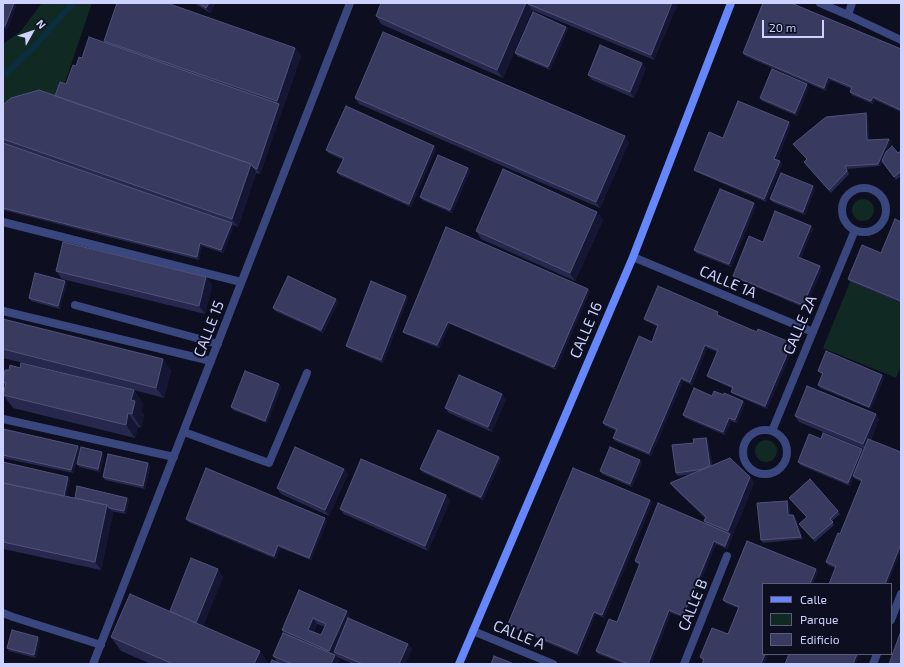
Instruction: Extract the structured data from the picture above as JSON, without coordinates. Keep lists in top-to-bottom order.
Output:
{
  "streets": {
    "main road": ["CALLE 16"],
    "street": [
      "CALLE 1A",
      "CALLE 2A",
      "CALLE 15",
      "CALLE B",
      "CALLE A"
    ]
  },
  "crossings": [
    ["CALLE 1A", "CALLE 2A"],
    ["CALLE 1A", "CALLE 16"],
    ["CALLE 16", "CALLE A"]
  ],
  "legend": ["Calle", "Parque", "Edificio"],
  "scale_bar": "20 m",
  "north": "top right"
}
